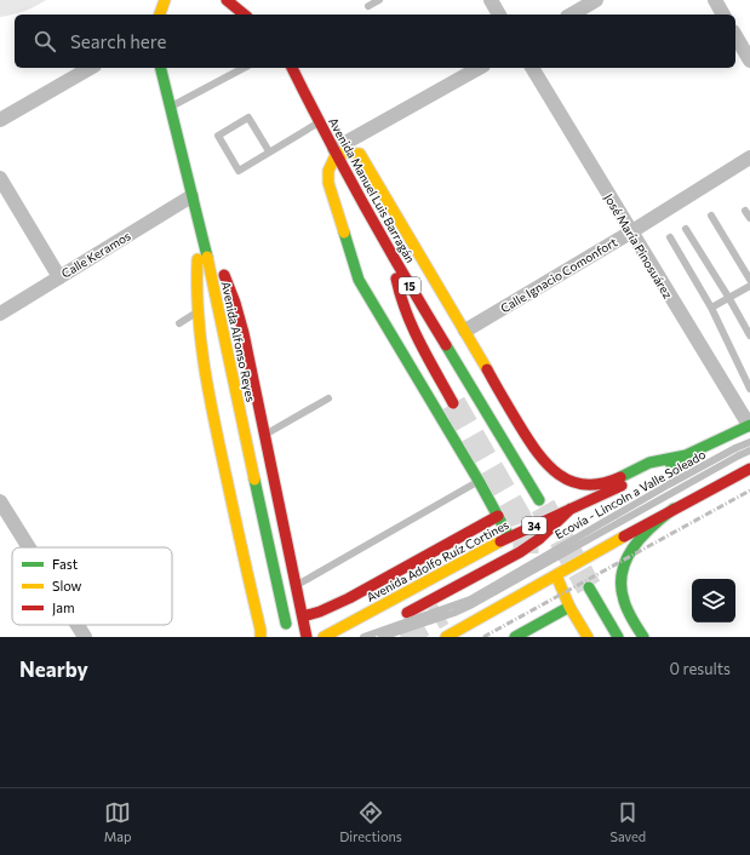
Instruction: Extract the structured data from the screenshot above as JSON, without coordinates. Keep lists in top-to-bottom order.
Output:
{
  "streets": {
    "main road": [
      "Avenida Manuel Luis Barragán",
      "15",
      "Avenida Alfonso Reyes",
      "34",
      "Avenida Adolfo Ruíz Cortines"
    ],
    "street": ["José María Pinosuárez", "Calle Keramos", "Calle Ignacio Comonfort"],
    "lane": ["Ecovía - Lincoln a Valle Soleado"]
  },
  "crossings": [
    ["José María Pinosuárez", "Calle Ignacio Comonfort"],
    ["José María Pinosuárez", "Avenida Adolfo Ruíz Cortines"],
    ["Calle Keramos", "Avenida Alfonso Reyes"]
  ],
  "legend": ["Fast", "Slow", "Jam"],
  "page": {
    "search": "Search here",
    "heading": ["Nearby", "0 results"],
    "nav": ["Map", "Directions", "Saved"]
  }
}
